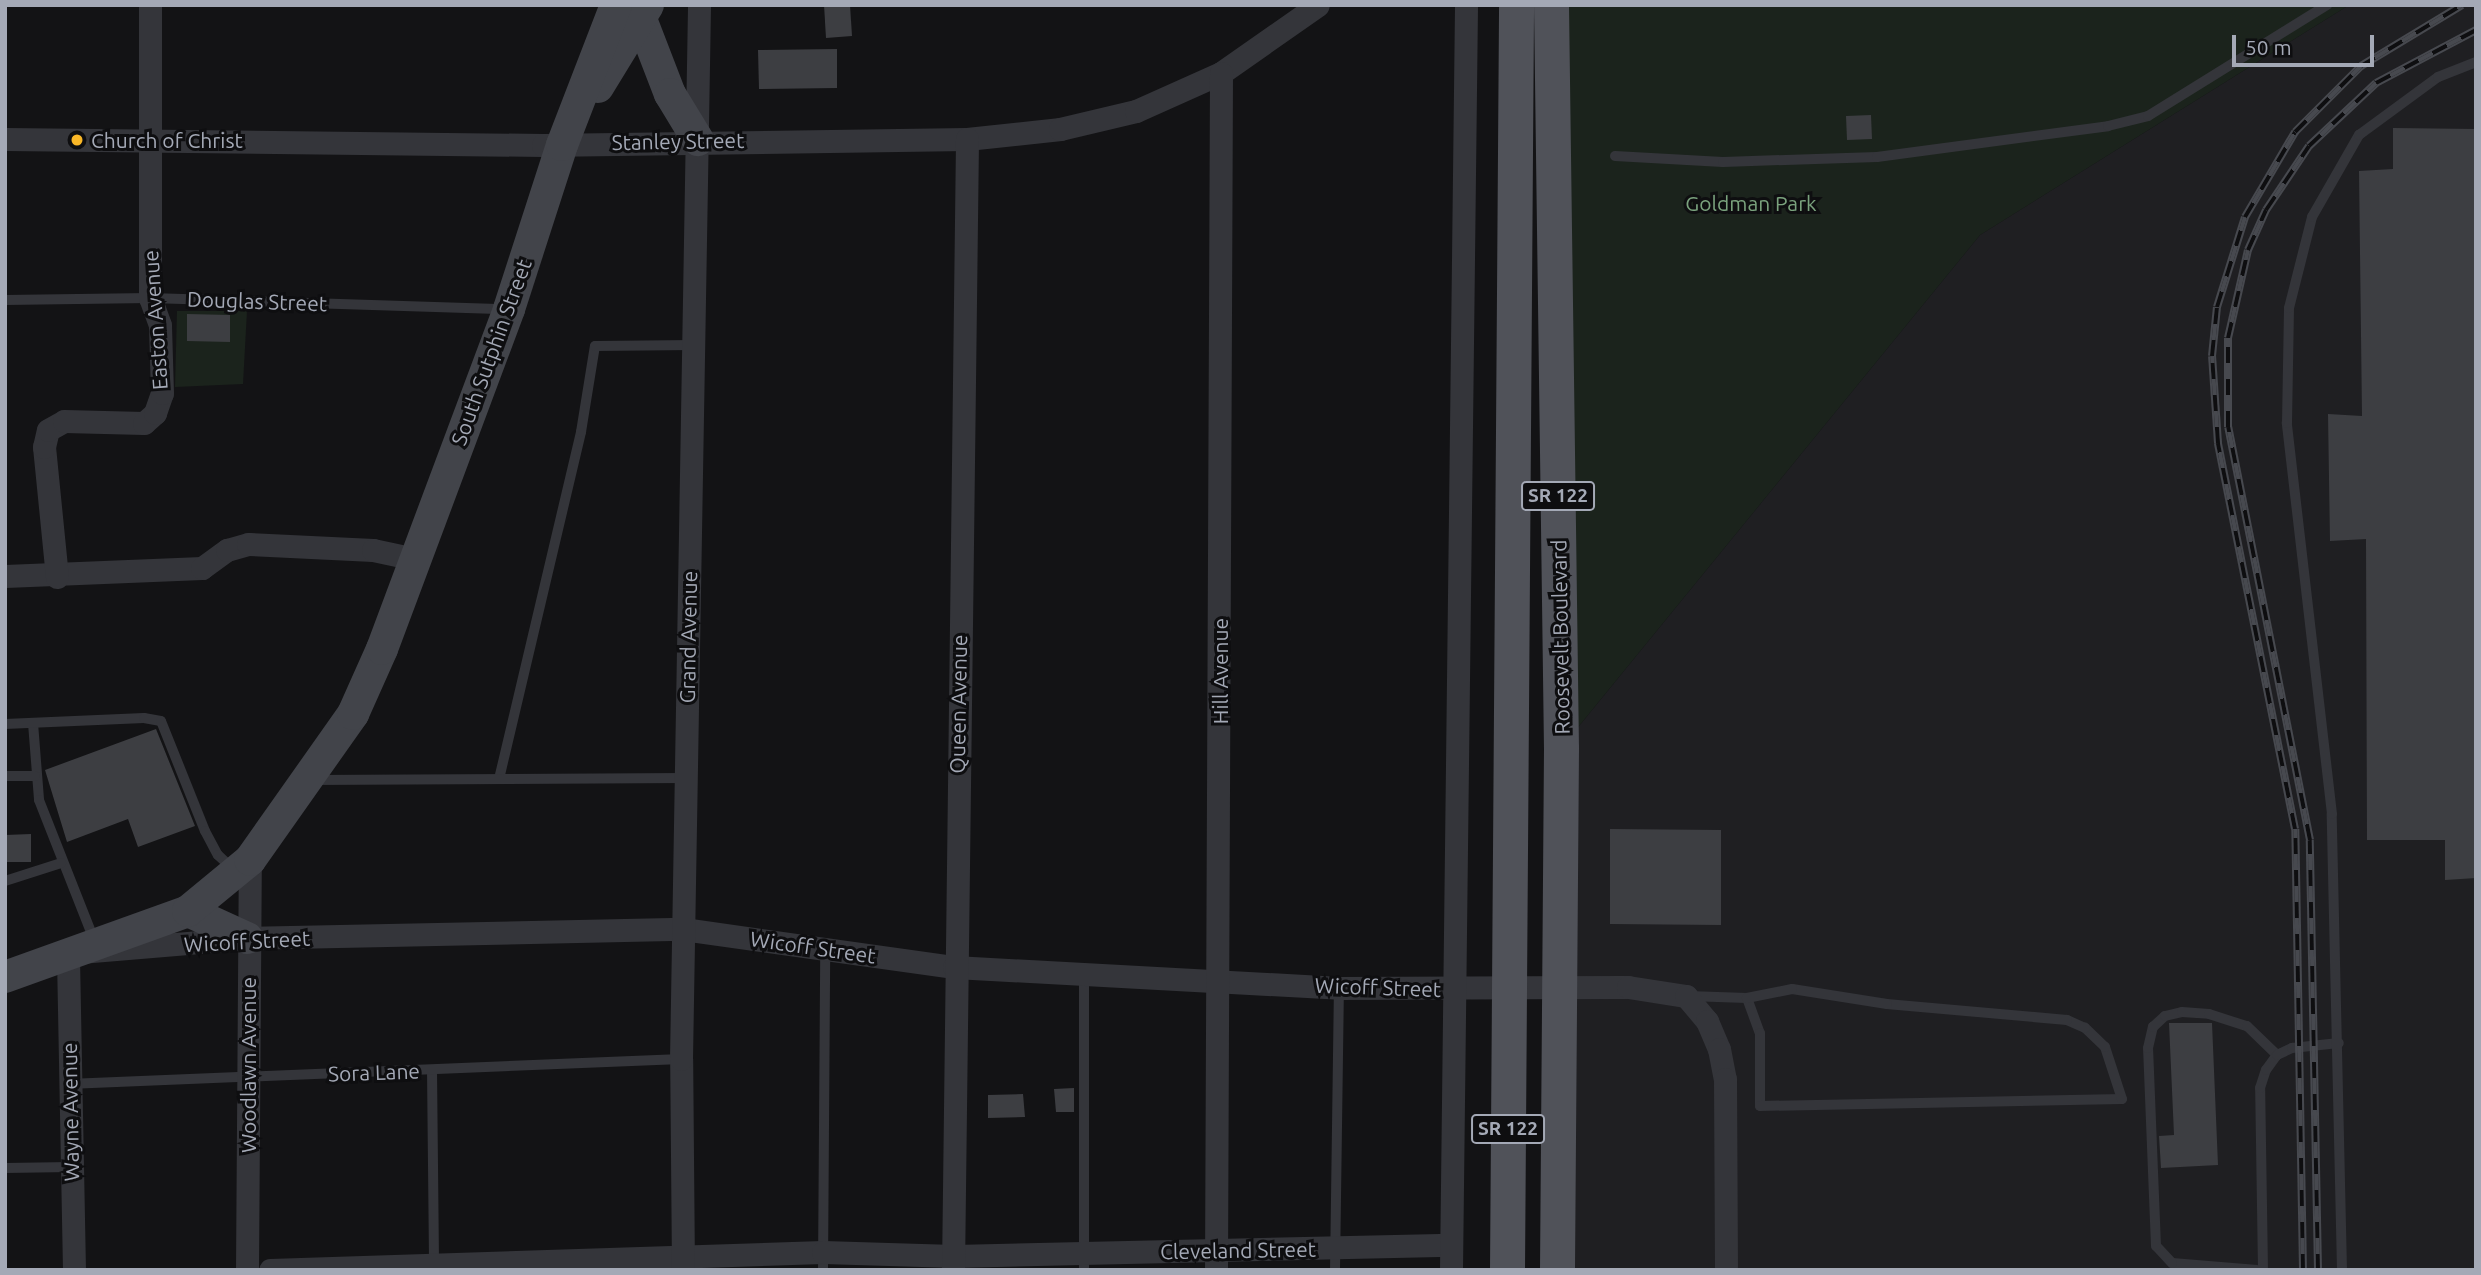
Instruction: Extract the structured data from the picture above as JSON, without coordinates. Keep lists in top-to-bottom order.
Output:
{
  "streets": {
    "main road": ["SR 122", "Roosevelt Boulevard"],
    "street": [
      "Stanley Street",
      "Easton Avenue",
      "South Sutphin Street",
      "Grand Avenue",
      "Hill Avenue",
      "Queen Avenue",
      "Wicoff Street",
      "Woodlawn Avenue",
      "Wayne Avenue",
      "Cleveland Street"
    ],
    "lane": ["Douglas Street", "Sora Lane"]
  },
  "crossings": [
    ["Stanley Street", "Easton Avenue"],
    ["Stanley Street", "South Sutphin Street"],
    ["Stanley Street", "Grand Avenue"],
    ["Stanley Street", "Hill Avenue"],
    ["Stanley Street", "Queen Avenue"],
    ["Douglas Street", "Easton Avenue"],
    ["Douglas Street", "South Sutphin Street"],
    ["South Sutphin Street", "Wicoff Street"],
    ["South Sutphin Street", "Woodlawn Avenue"],
    ["South Sutphin Street", "Wayne Avenue"],
    ["SR 122", "Wicoff Street"],
    ["Grand Avenue", "Wicoff Street"],
    ["Grand Avenue", "Sora Lane"],
    ["Grand Avenue", "Cleveland Street"],
    ["Roosevelt Boulevard", "Wicoff Street"],
    ["Hill Avenue", "Wicoff Street"],
    ["Hill Avenue", "Cleveland Street"],
    ["Queen Avenue", "Wicoff Street"],
    ["Queen Avenue", "Cleveland Street"],
    ["Wicoff Street", "Woodlawn Avenue"],
    ["Wicoff Street", "Wayne Avenue"],
    ["Woodlawn Avenue", "Sora Lane"],
    ["Sora Lane", "Wayne Avenue"]
  ],
  "parks": ["Goldman Park"],
  "places": ["Church of Christ"],
  "scale_bar": "50 m"
}
